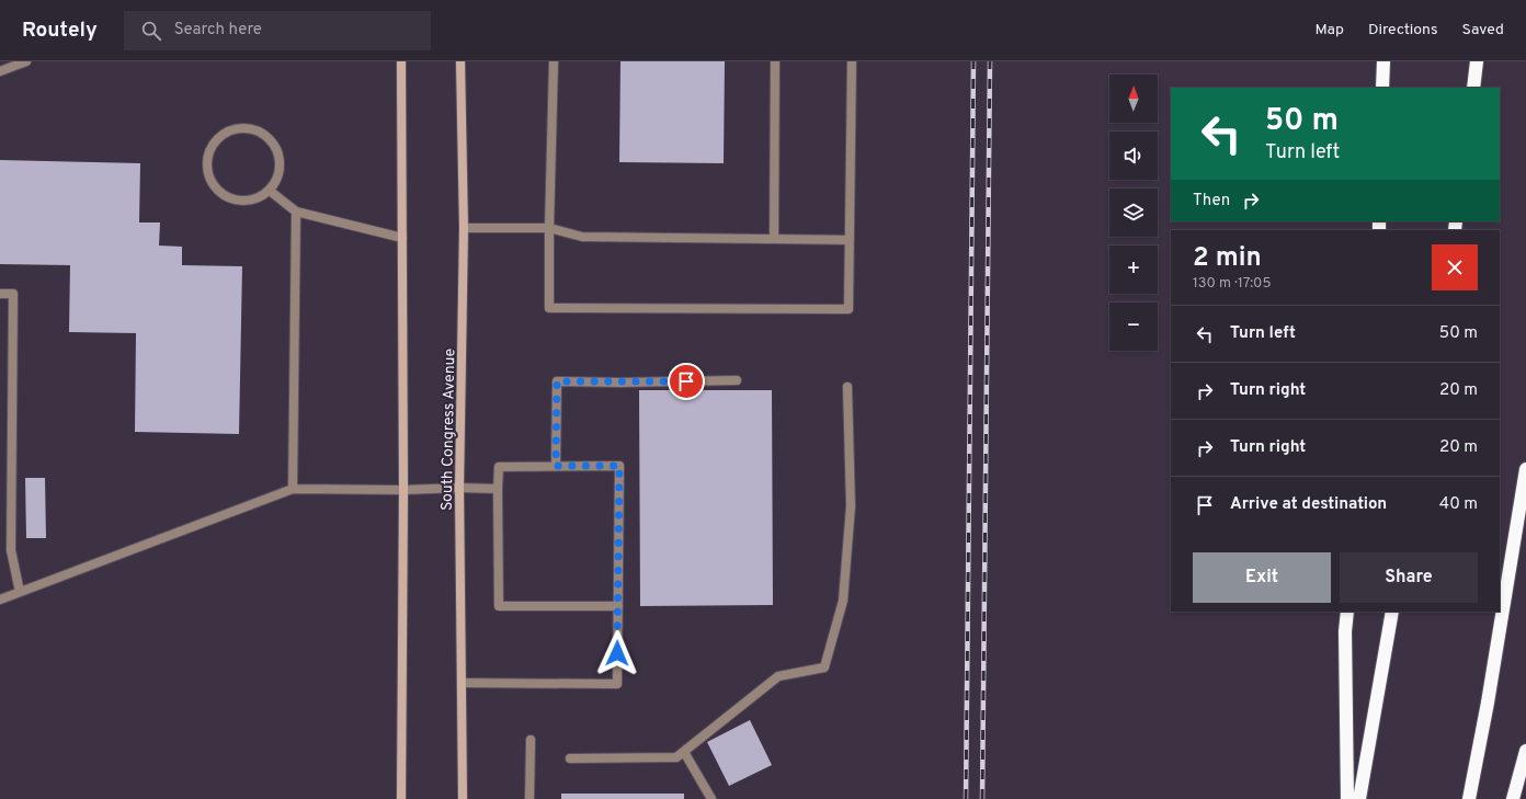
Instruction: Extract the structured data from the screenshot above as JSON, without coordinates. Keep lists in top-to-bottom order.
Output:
{
  "streets": {
    "main road": ["South Congress Avenue"]
  },
  "north": "top",
  "page": {
    "header": "Routely",
    "search": "Search here",
    "nav": ["Map", "Directions", "Saved"],
    "map_buttons": ["+", "−"],
    "turn": ["50 m", "Turn left"],
    "then": "Then",
    "heading": ["2 min", "130 m · 17:05"],
    "list": [
      {
        "name": "Turn left",
        "value": "50 m"
      },
      {
        "name": "Turn right",
        "value": "20 m"
      },
      {
        "name": "Turn right",
        "value": "20 m"
      },
      {
        "name": "Arrive at destination",
        "value": "40 m"
      }
    ],
    "buttons": ["Exit", "Share"]
  }
}
